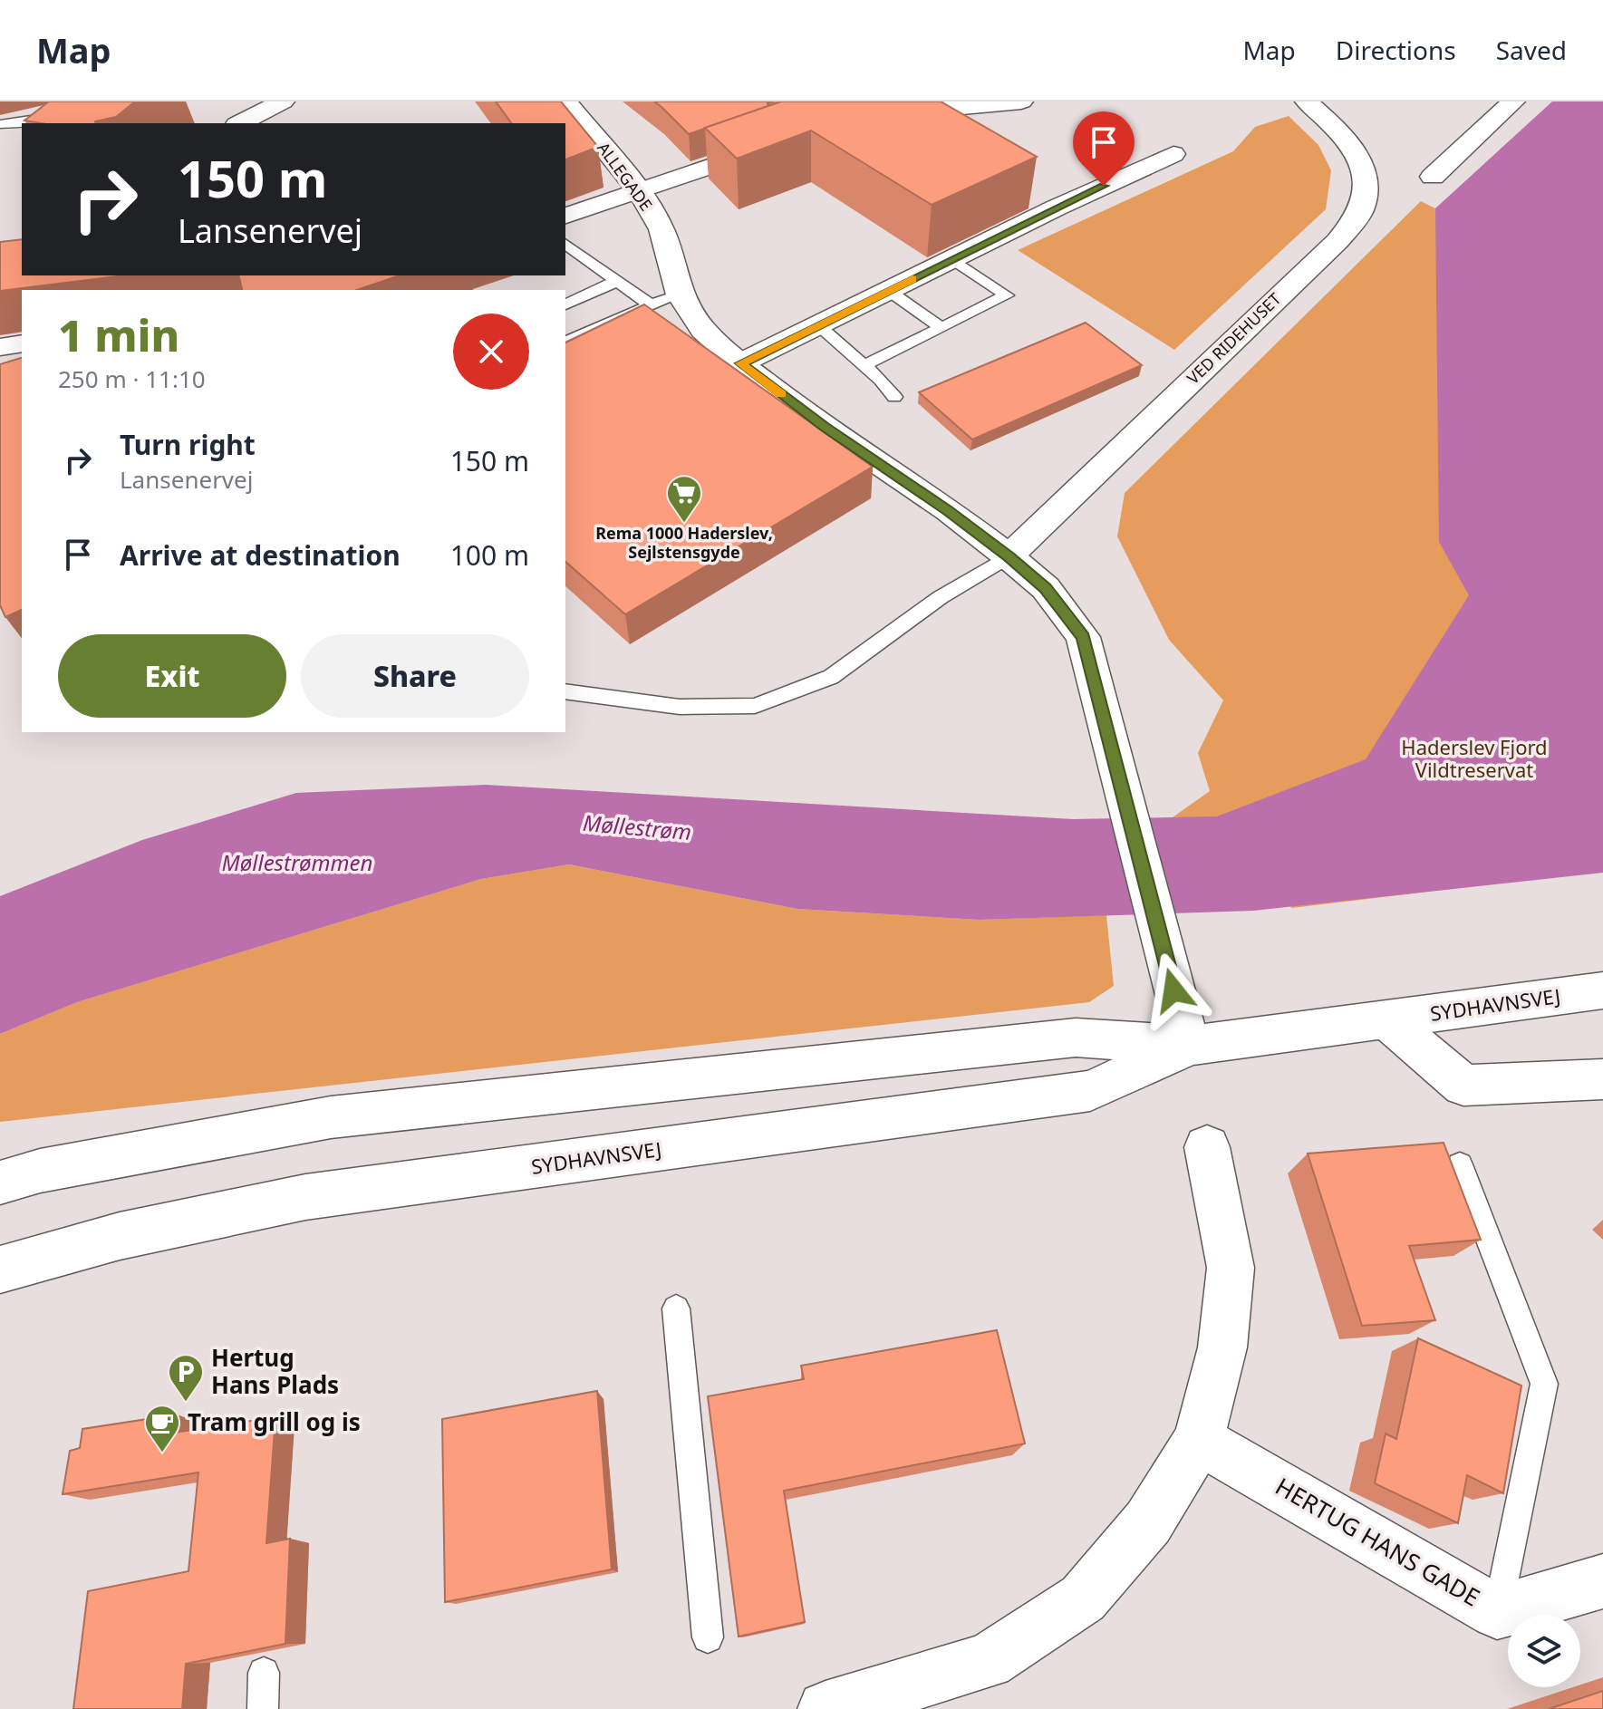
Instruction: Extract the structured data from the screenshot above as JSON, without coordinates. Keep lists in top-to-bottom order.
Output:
{
  "streets": {
    "street": [
      "ALLEGADE",
      "VED RIDEHUSET",
      "SYDHAVNSVEJ",
      "HERTUG HANS GADE"
    ]
  },
  "crossings": [
    ["ALLEGADE", "VED RIDEHUSET"],
    ["ALLEGADE", "SYDHAVNSVEJ"]
  ],
  "water": ["Møllestrøm", "Møllestrømmen"],
  "parks": ["Haderslev Fjord Vildtreservat"],
  "places": {
    "supermarket": ["Rema 1000 Haderslev, Sejlstensgyde"],
    "parking": ["Hertug Hans Plads"],
    "cafe": ["Tram grill og is"]
  },
  "page": {
    "header": "Map",
    "nav": ["Map", "Directions", "Saved"],
    "turn": ["150 m", "Lansenervej"],
    "heading": ["1 min", "250 m · 11:10"],
    "list": [
      {
        "name": "Turn right",
        "note": "Lansenervej",
        "value": "150 m"
      },
      {
        "name": "Arrive at destination",
        "value": "100 m"
      }
    ],
    "buttons": ["Exit", "Share"]
  }
}
